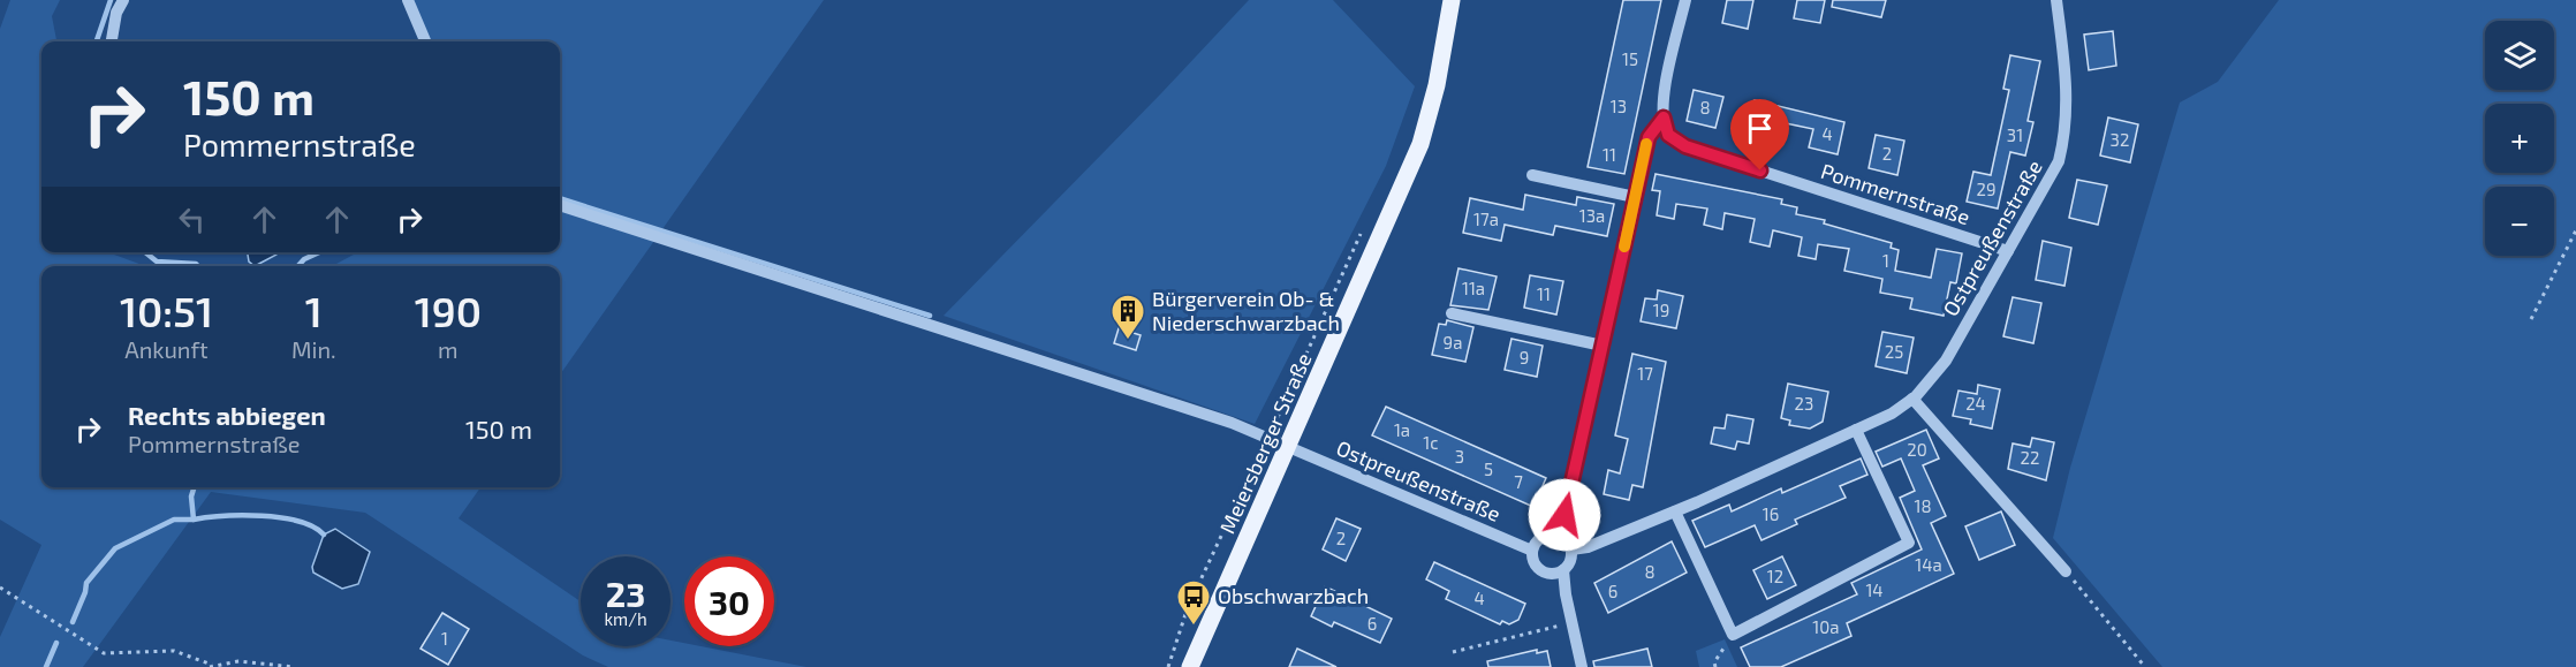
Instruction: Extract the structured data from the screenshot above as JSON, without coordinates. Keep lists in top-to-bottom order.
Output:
{
  "streets": {
    "main road": ["Meiersberger Straße"],
    "street": ["Pommernstraße", "Ostpreußenstraße"]
  },
  "crossings": [
    ["Pommernstraße", "Ostpreußenstraße"],
    ["Ostpreußenstraße", "Meiersberger Straße"]
  ],
  "places": {
    "building": ["Bürgerverein Ob- & Niederschwarzbach"],
    "bus stop": ["Obschwarzbach"]
  },
  "house_numbers": [
    "15",
    "13",
    "8",
    "4",
    "31",
    "32",
    "2",
    "11",
    "29",
    "13a",
    "17a",
    "1",
    "11a",
    "11",
    "19",
    "9a",
    "25",
    "9",
    "17",
    "23",
    "24",
    "1a",
    "1c",
    "20",
    "3",
    "22",
    "5",
    "7",
    "18",
    "16",
    "2",
    "14a",
    "8",
    "12",
    "14",
    "6",
    "4",
    "6",
    "10a",
    "1"
  ],
  "page": {
    "map_buttons": ["+", "−"],
    "turn": ["150 m", "Pommernstraße"],
    "eta": [
      "10:51",
      "Ankunft",
      "1",
      "Min.",
      "190",
      "m"
    ],
    "list": [
      {
        "name": "Rechts abbiegen",
        "note": "Pommernstraße",
        "value": "150 m"
      }
    ],
    "speed": "23 km/h",
    "limit": "30"
  }
}
